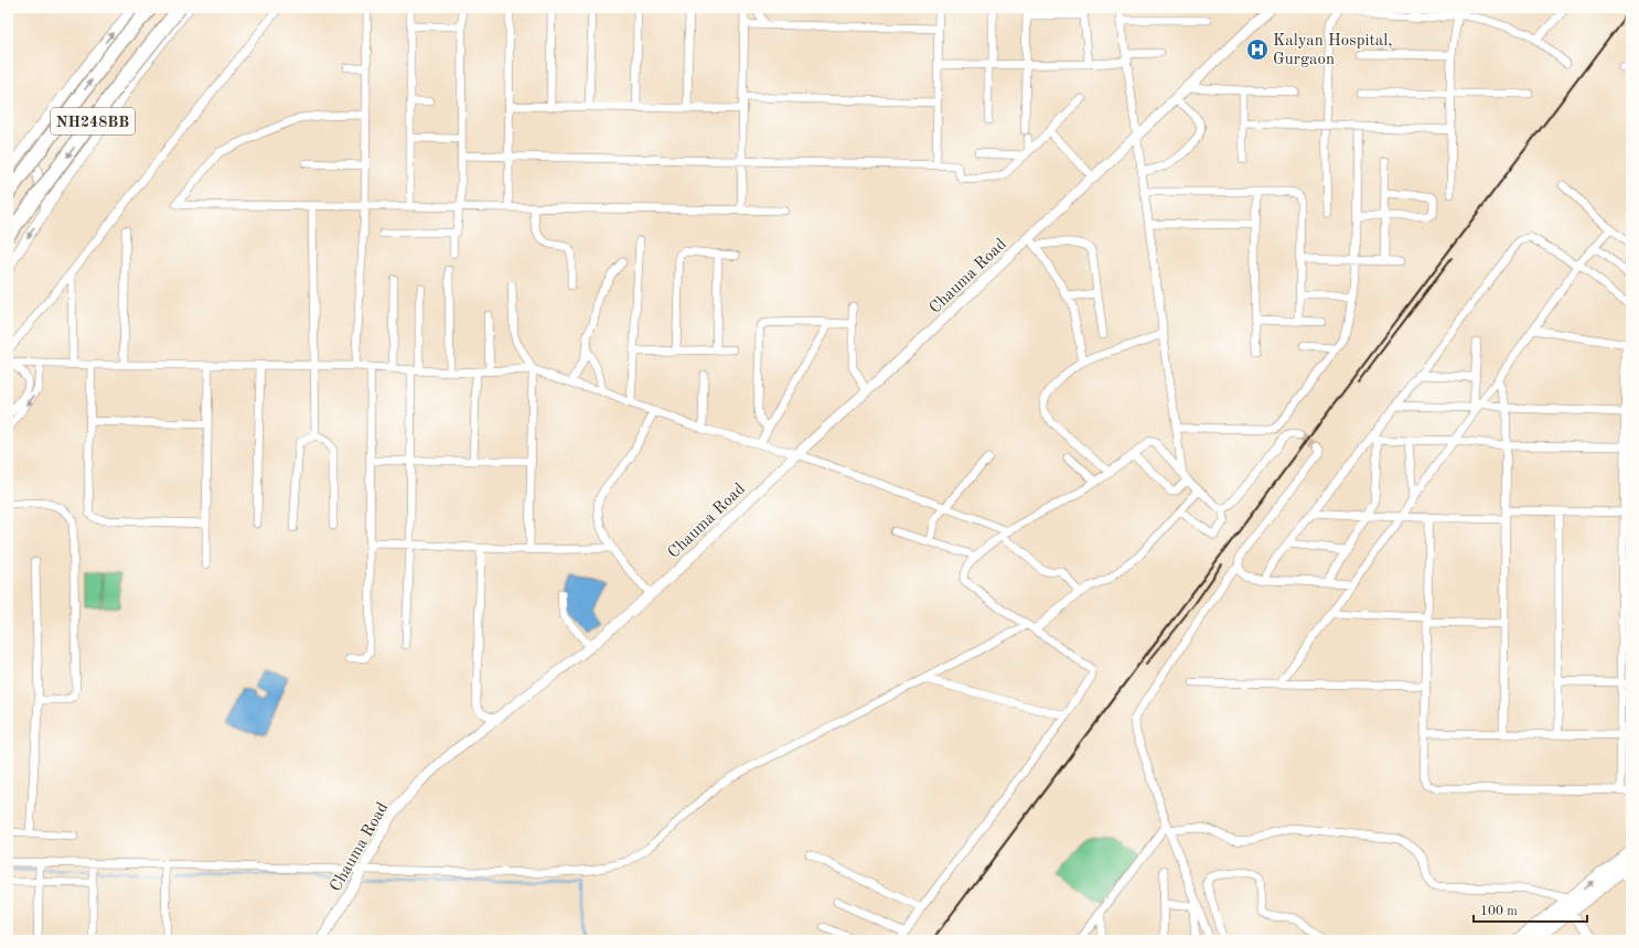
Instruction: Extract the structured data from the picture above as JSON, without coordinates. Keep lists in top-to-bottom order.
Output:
{
  "streets": {
    "highway": ["NH248BB"],
    "street": ["Chauma Road"]
  },
  "places": {
    "hospital": ["Kalyan Hospital, Gurgaon"]
  },
  "scale_bar": "100 m"
}
